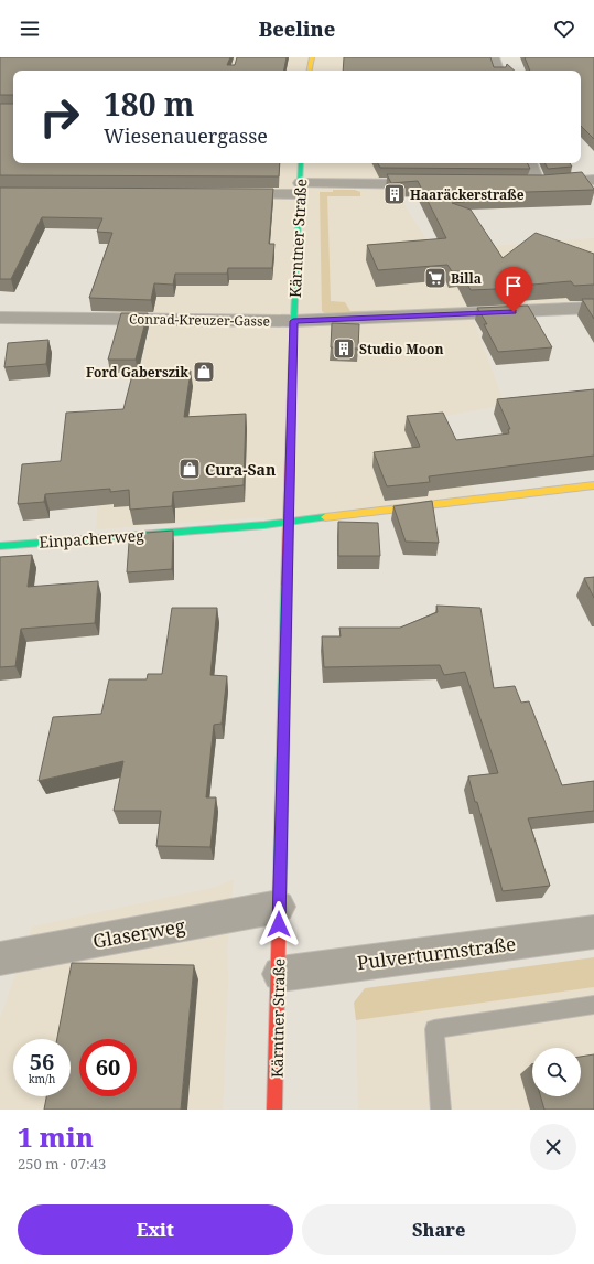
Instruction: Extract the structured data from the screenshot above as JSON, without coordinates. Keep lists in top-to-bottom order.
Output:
{
  "streets": {
    "main road": ["Kärntner Straße", "Einpacherweg"],
    "street": ["Conrad-Kreuzer-Gasse", "Glaserweg", "Pulverturmstraße"]
  },
  "crossings": [
    ["Kärntner Straße", "Conrad-Kreuzer-Gasse"],
    ["Kärntner Straße", "Einpacherweg"],
    ["Kärntner Straße", "Glaserweg"],
    ["Kärntner Straße", "Pulverturmstraße"]
  ],
  "places": {
    "building": ["Haaräckerstraße", "Studio Moon"],
    "supermarket": ["Billa"],
    "shop": ["Ford Gaberszik", "Cura-San"]
  },
  "page": {
    "header": "Beeline",
    "turn": ["180 m", "Wiesenauergasse"],
    "speed": "56 km/h",
    "limit": "60",
    "heading": ["1 min", "250 m · 07:43"],
    "buttons": ["Exit", "Share"]
  }
}
